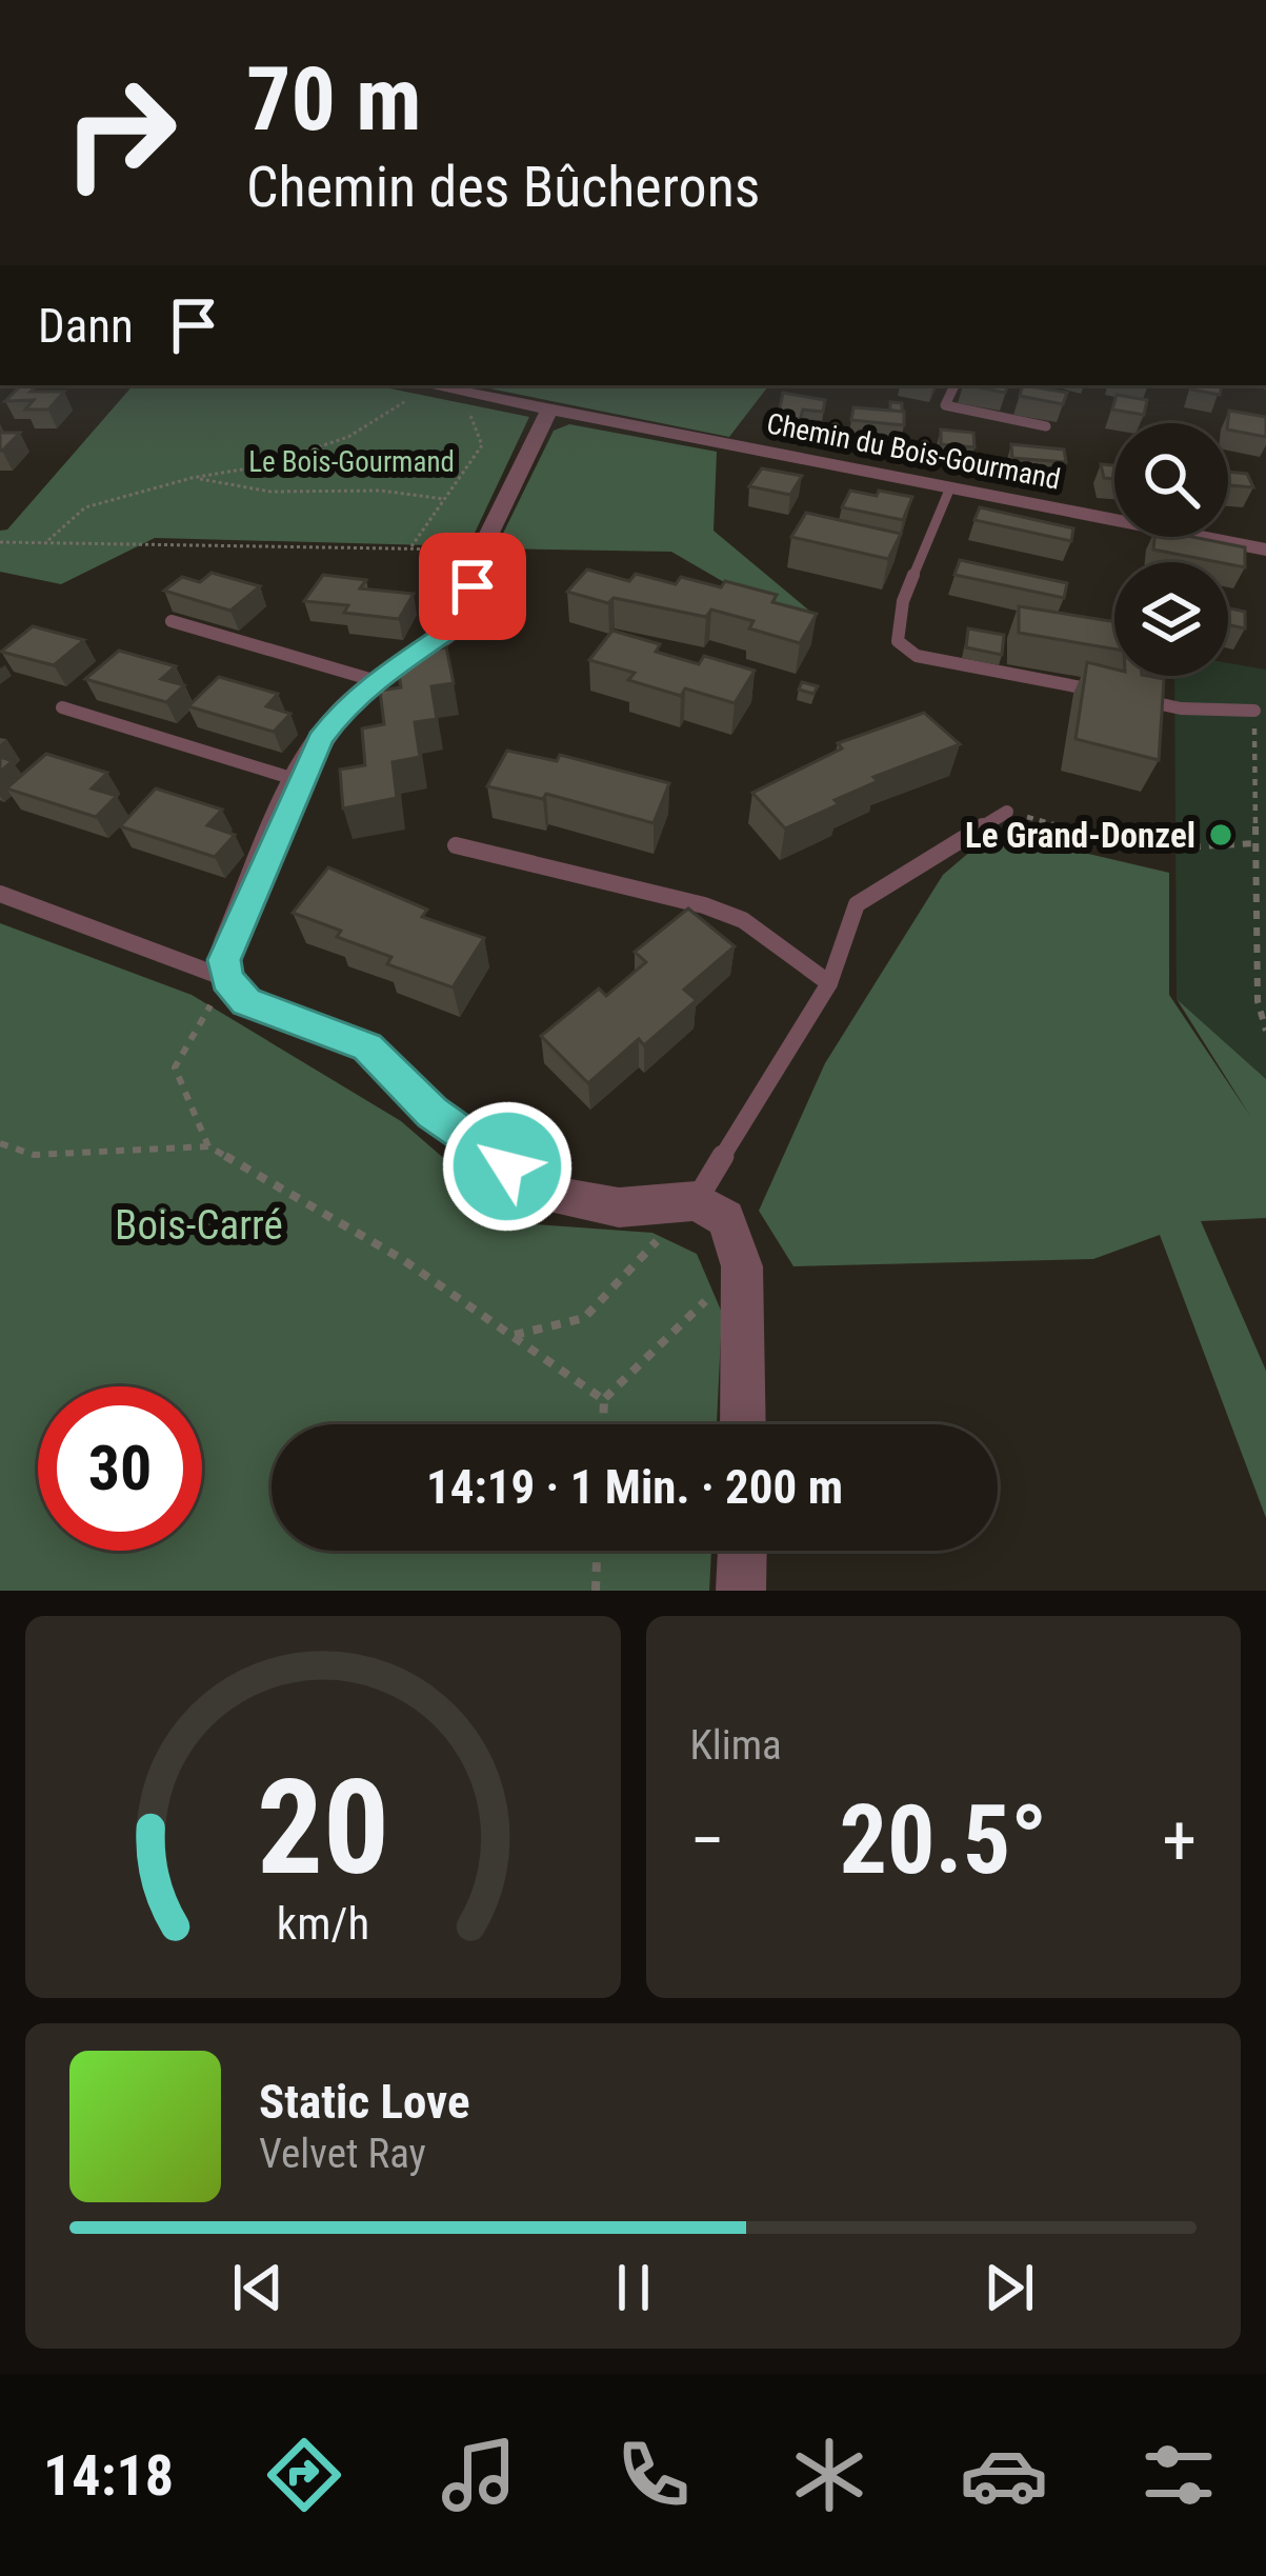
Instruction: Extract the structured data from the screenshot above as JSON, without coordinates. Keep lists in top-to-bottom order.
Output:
{
  "streets": {
    "street": ["Chemin du Bois-Gourmand"]
  },
  "parks": ["Le Bois-Gourmand", "Bois-Carré"],
  "places": ["Le Grand-Donzel"],
  "page": {
    "turn": ["70 m", "Chemin des Bûcherons"],
    "then": "Dann",
    "limit": "30",
    "trip": "14:19 · 1 Min. · 200 m",
    "tile": "Klima",
    "heat": ["−", "20.5°", "+"],
    "song": ["Static Love", "Velvet Ray"],
    "tabs": "14:18",
    "gauge": ["20", "km/h"]
  }
}
